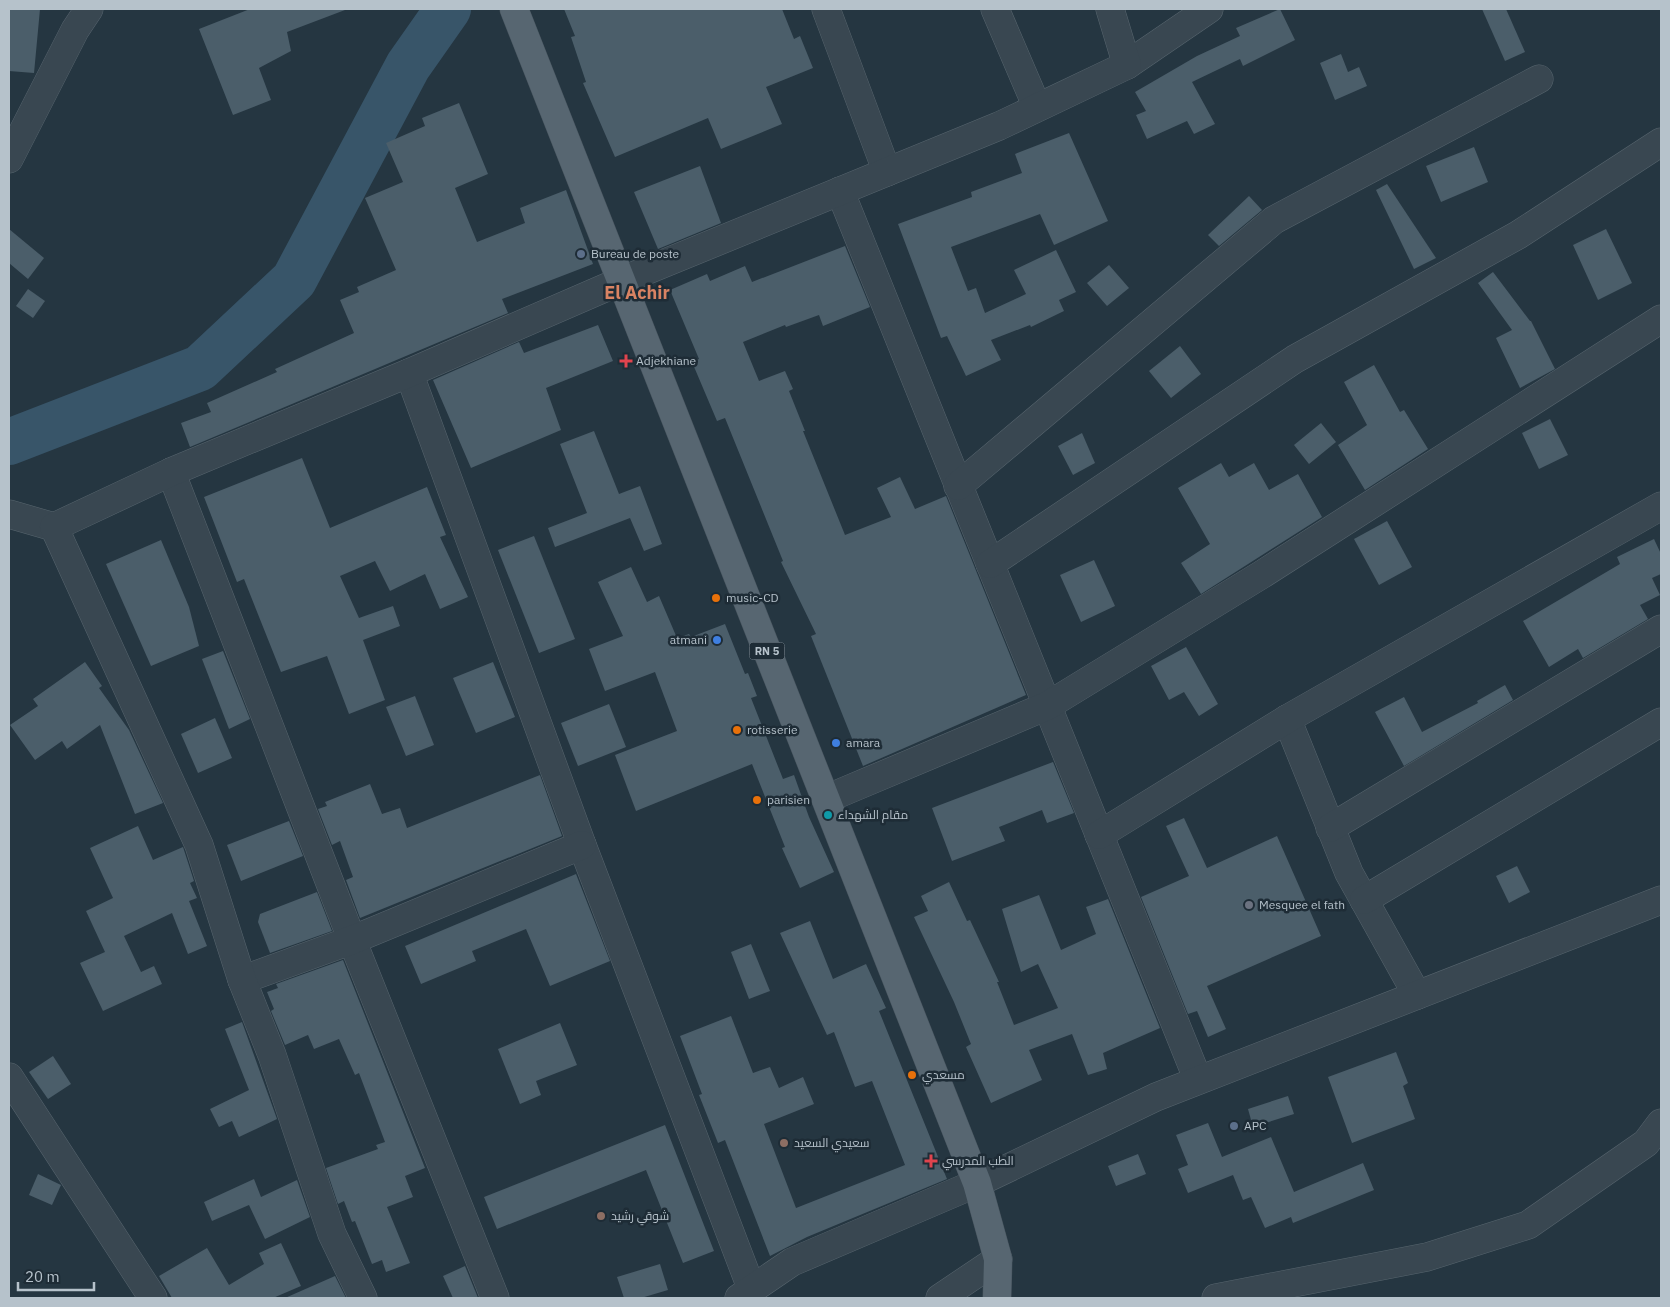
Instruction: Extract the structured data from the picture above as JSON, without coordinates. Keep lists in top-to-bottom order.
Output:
{
  "streets": {
    "main road": ["RN 5"]
  },
  "districts": ["El Achir"],
  "places": {
    "other": [
      "Bureau de poste",
      "music-CD",
      "atmani",
      "rotisserie",
      "amara",
      "parisien",
      "مقام الشهداء",
      "Mesquee el fath",
      "مسعدي",
      "APC",
      "سعيدي السعيد",
      "شوقي رشيد"
    ],
    "health": ["Adjekhiane", "الطب المدرسي"]
  },
  "scale_bar": "20 m"
}
